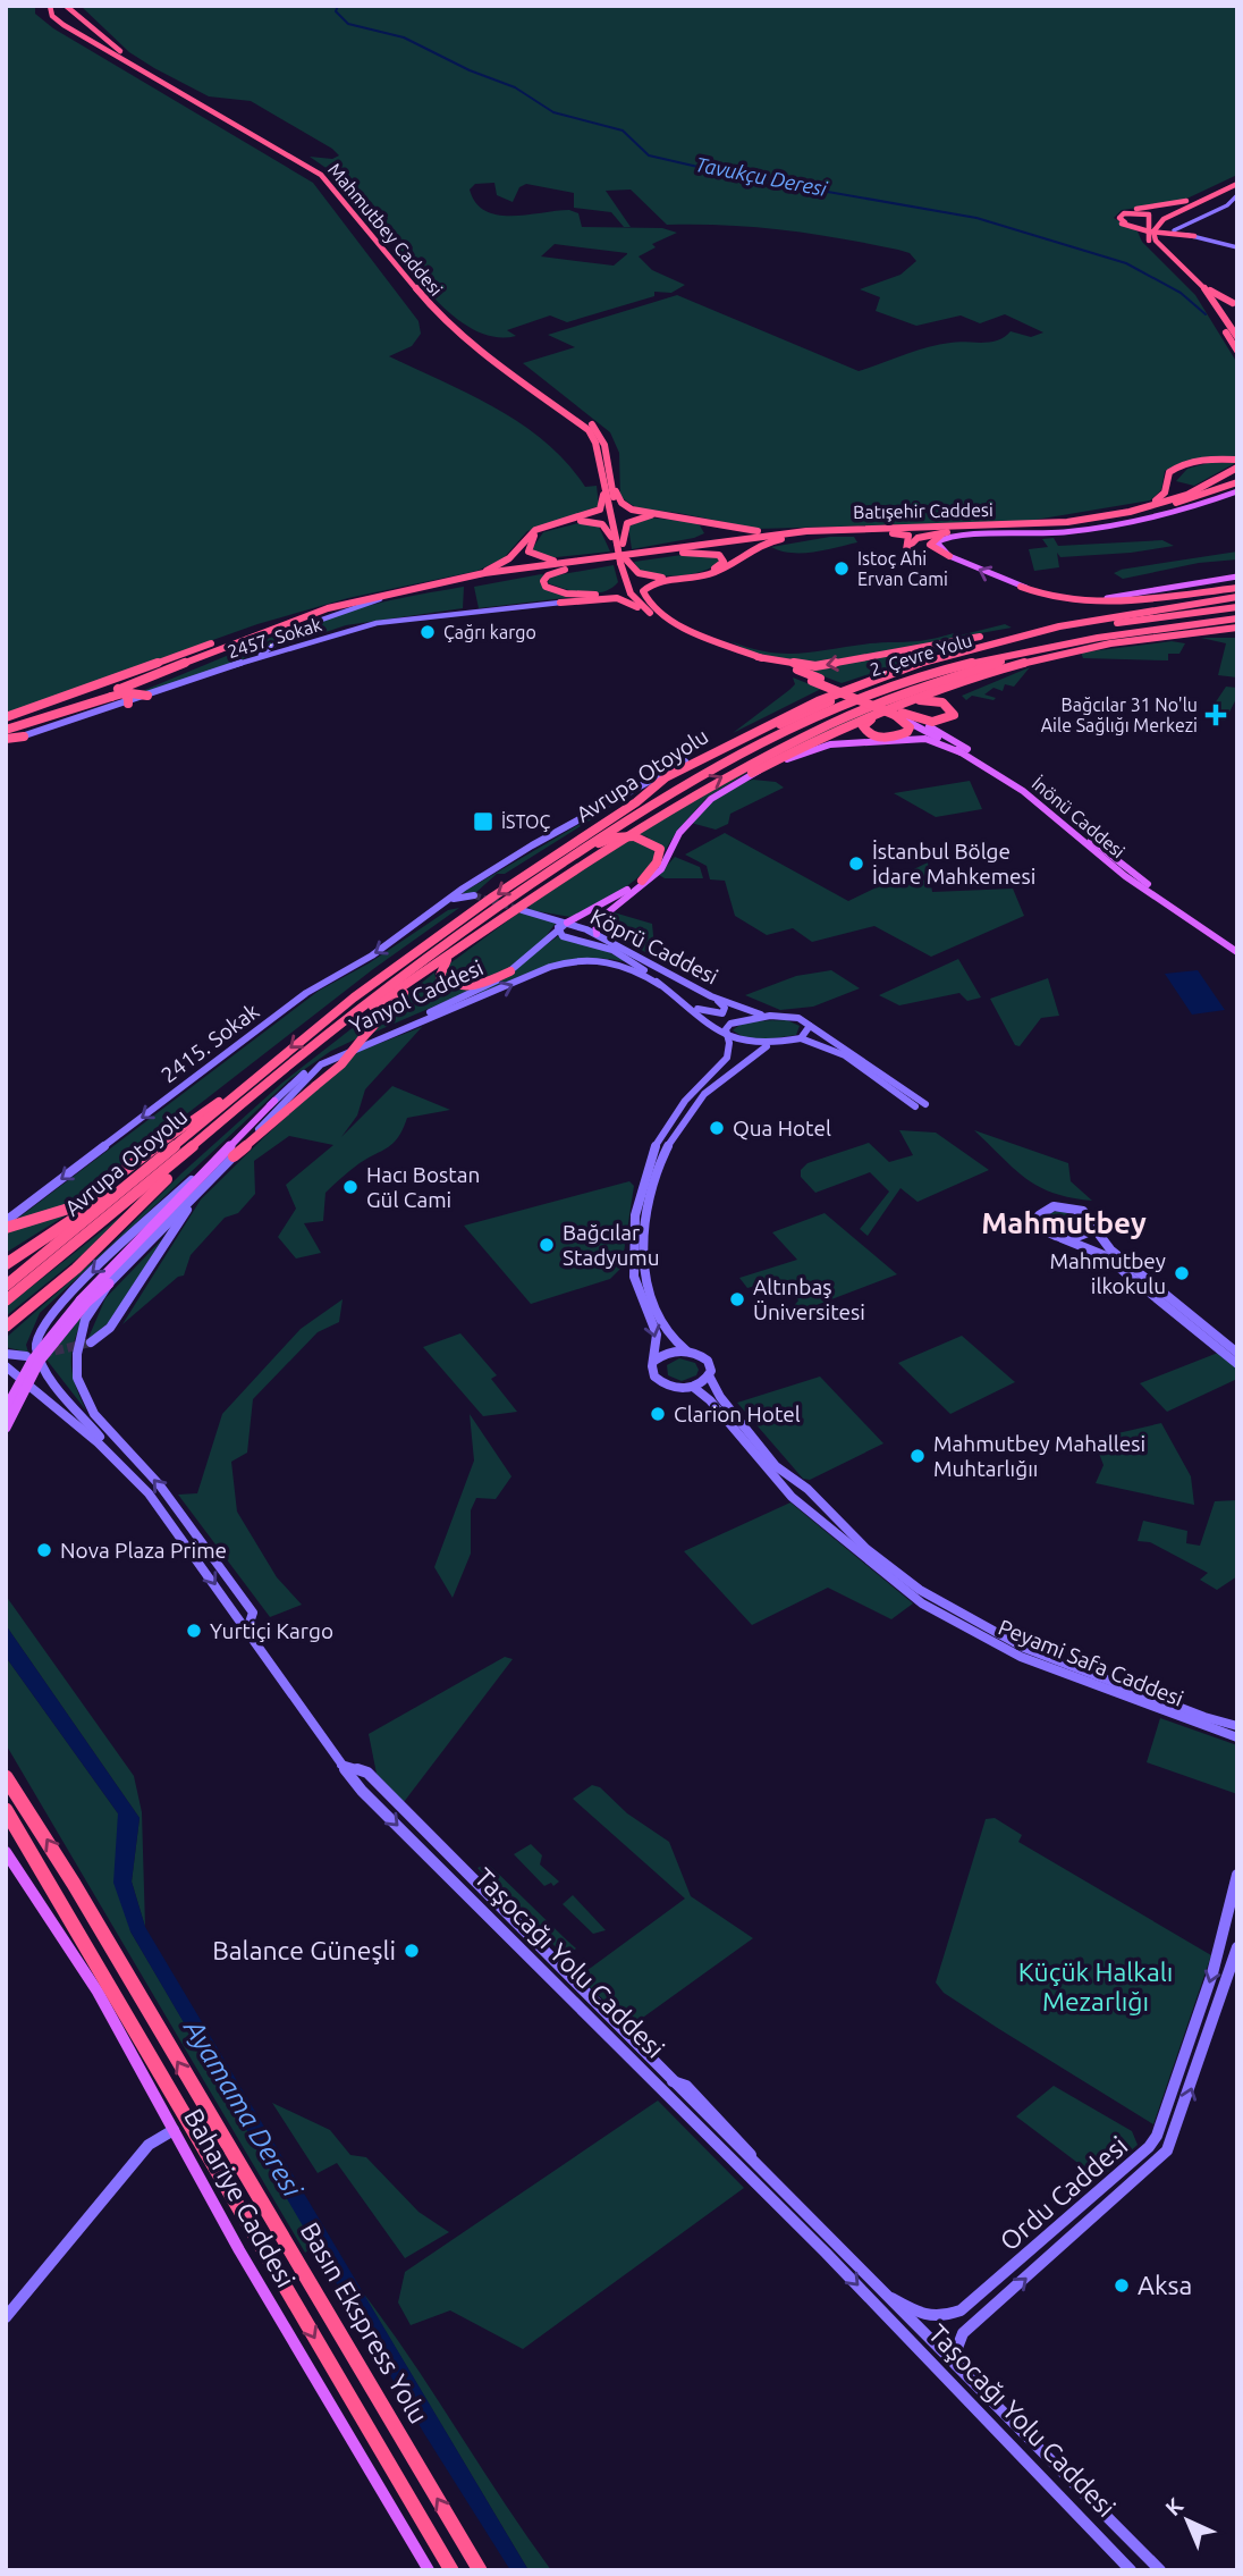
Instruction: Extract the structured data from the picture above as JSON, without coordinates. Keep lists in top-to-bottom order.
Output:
{
  "streets": {
    "highway": [
      "Mahmutbey Caddesi",
      "Batışehir Caddesi",
      "2. Çevre Yolu",
      "Avrupa Otoyolu",
      "Basın Ekspress Yolu"
    ],
    "main road": [
      "2457. Sokak",
      "İnönü Caddesi",
      "Köprü Caddesi",
      "Yanyol Caddesi",
      "2415. Sokak",
      "Peyami Safa Caddesi",
      "Taşocağı Yolu Caddesi",
      "Ordu Caddesi",
      "Bahariye Caddesi"
    ]
  },
  "crossings": [
    ["2. Çevre Yolu", "Avrupa Otoyolu"],
    ["Köprü Caddesi", "Yanyol Caddesi"],
    ["Yanyol Caddesi", "Taşocağı Yolu Caddesi"],
    ["Taşocağı Yolu Caddesi", "Ordu Caddesi"]
  ],
  "one_way": ["2415. Sokak"],
  "districts": ["Mahmutbey"],
  "water": ["Tavukçu Deresi", "Ayamama Deresi"],
  "parks": ["Küçük Halkalı Mezarlığı"],
  "places": {
    "other": [
      "Istoç Ahi Ervan Cami",
      "Çağrı kargo",
      "İstanbul Bölge İdare Mahkemesi",
      "Qua Hotel",
      "Hacı Bostan Gül Cami",
      "Bağcılar Stadyumu",
      "Mahmutbey ilkokulu",
      "Altınbaş Üniversitesi",
      "Clarion Hotel",
      "Mahmutbey Mahallesi Muhtarlığıı",
      "Nova Plaza Prime",
      "Yurtiçi Kargo",
      "Balance Güneşli",
      "Aksa"
    ],
    "health": ["Bağcılar 31 No'lu Aile Sağlığı Merkezi"],
    "transit": ["İSTOÇ"]
  },
  "north": "top left"
}
